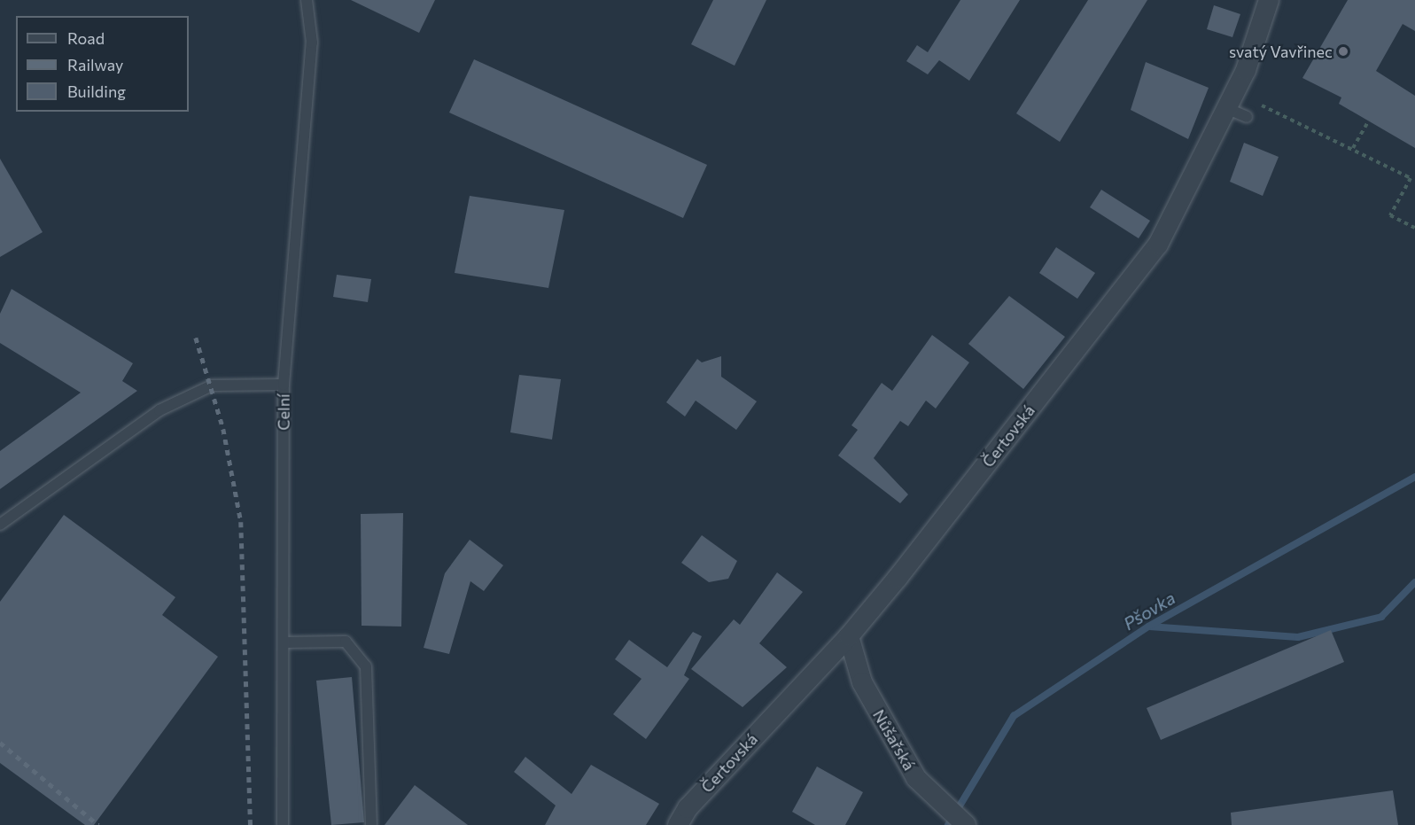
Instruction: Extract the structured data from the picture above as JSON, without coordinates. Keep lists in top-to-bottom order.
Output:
{
  "streets": {
    "street": ["Čertovská", "Nůšařská"],
    "lane": ["Celní"]
  },
  "crossings": [
    ["Čertovská", "Nůšařská"]
  ],
  "water": ["Pšovka"],
  "places": ["svatý Vavřinec"],
  "legend": ["Road", "Railway", "Building"]
}
